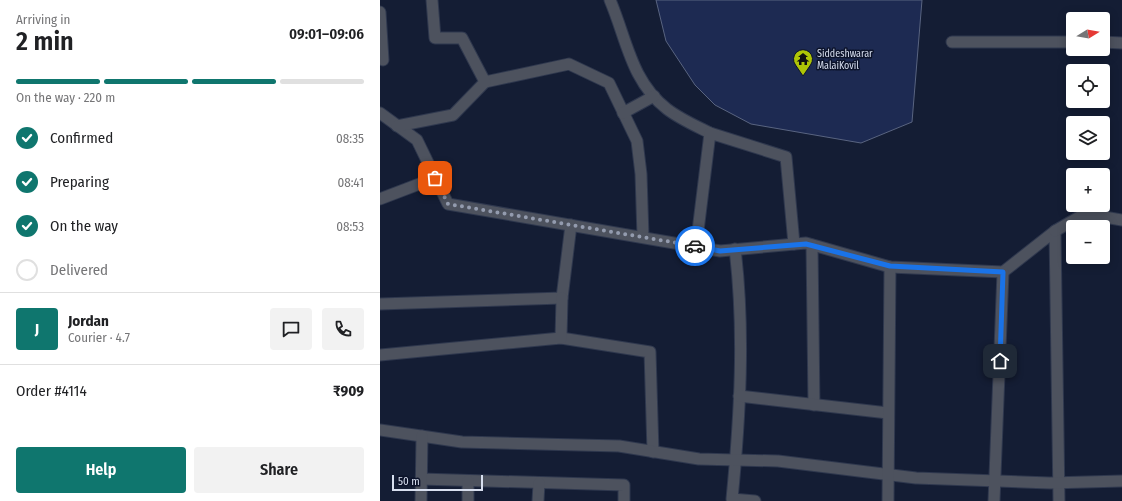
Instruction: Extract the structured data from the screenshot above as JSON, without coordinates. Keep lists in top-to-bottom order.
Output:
{
  "places": {
    "temple": ["Siddeshwarar MalaiKovil"]
  },
  "scale_bar": "50 m",
  "north": "right",
  "page": {
    "heading": ["2 min", "Arriving in", "09:01–09:06"],
    "panel": [
      "Jordan",
      "Courier · 4.7",
      "Order #4114",
      "₹909"
    ],
    "map_buttons": ["+", "−"],
    "bar": "On the way · 220 m",
    "list": [
      ["Confirmed", "08:35"],
      ["Preparing", "08:41"],
      ["On the way", "08:53"],
      "Delivered"
    ],
    "round": "J",
    "buttons": ["Help", "Share"],
    "scale": "50 m"
  }
}
